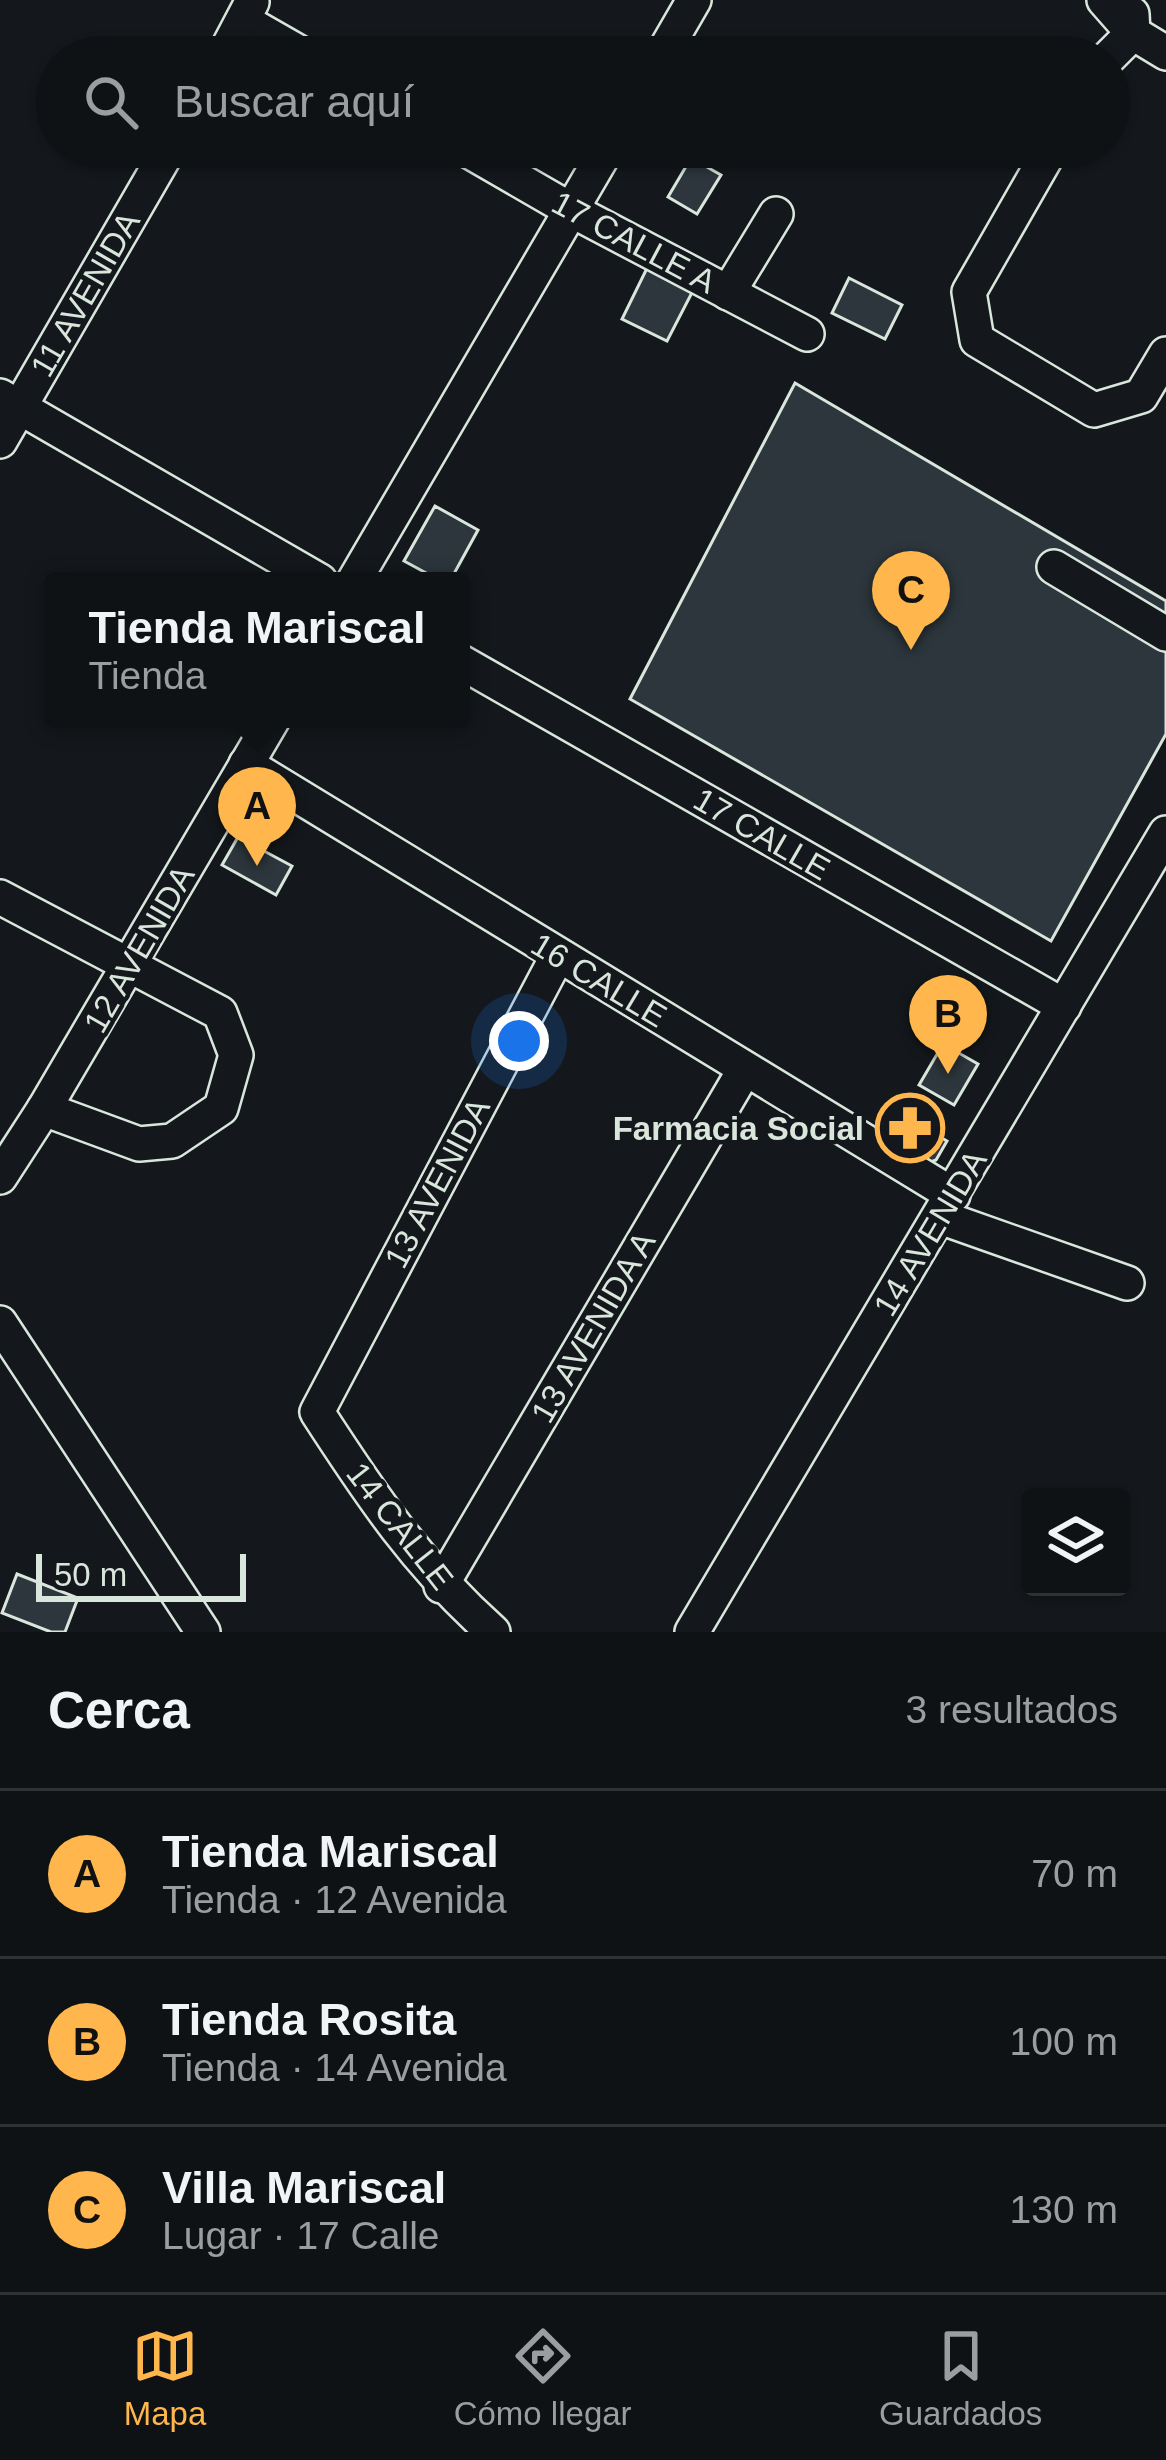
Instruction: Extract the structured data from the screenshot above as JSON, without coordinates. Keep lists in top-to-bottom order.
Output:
{
  "streets": {
    "street": [
      "17 CALLE A",
      "11 AVENIDA",
      "17 CALLE",
      "12 AVENIDA",
      "16 CALLE",
      "13 AVENIDA",
      "14 AVENIDA",
      "13 AVENIDA A",
      "14 CALLE"
    ]
  },
  "crossings": [
    ["17 CALLE", "14 AVENIDA"],
    ["12 AVENIDA", "16 CALLE"],
    ["16 CALLE", "13 AVENIDA"],
    ["16 CALLE", "14 AVENIDA"],
    ["16 CALLE", "13 AVENIDA A"],
    ["13 AVENIDA", "14 CALLE"],
    ["13 AVENIDA A", "14 CALLE"]
  ],
  "places": {
    "pharmacy": ["Farmacia Social"]
  },
  "scale_bar": "50 m",
  "page": {
    "search": "Buscar aquí",
    "pins": ["C", "A", "B"],
    "popup": ["Tienda Mariscal", "Tienda"],
    "scale": "50 m",
    "heading": ["Cerca", "3 resultados"],
    "list": [
      {
        "mark": "A",
        "name": "Tienda Mariscal",
        "note": "Tienda · 12 Avenida",
        "value": "70 m"
      },
      {
        "mark": "B",
        "name": "Tienda Rosita",
        "note": "Tienda · 14 Avenida",
        "value": "100 m"
      },
      {
        "mark": "C",
        "name": "Villa Mariscal",
        "note": "Lugar · 17 Calle",
        "value": "130 m"
      }
    ],
    "nav": ["Mapa", "Cómo llegar", "Guardados"]
  }
}
